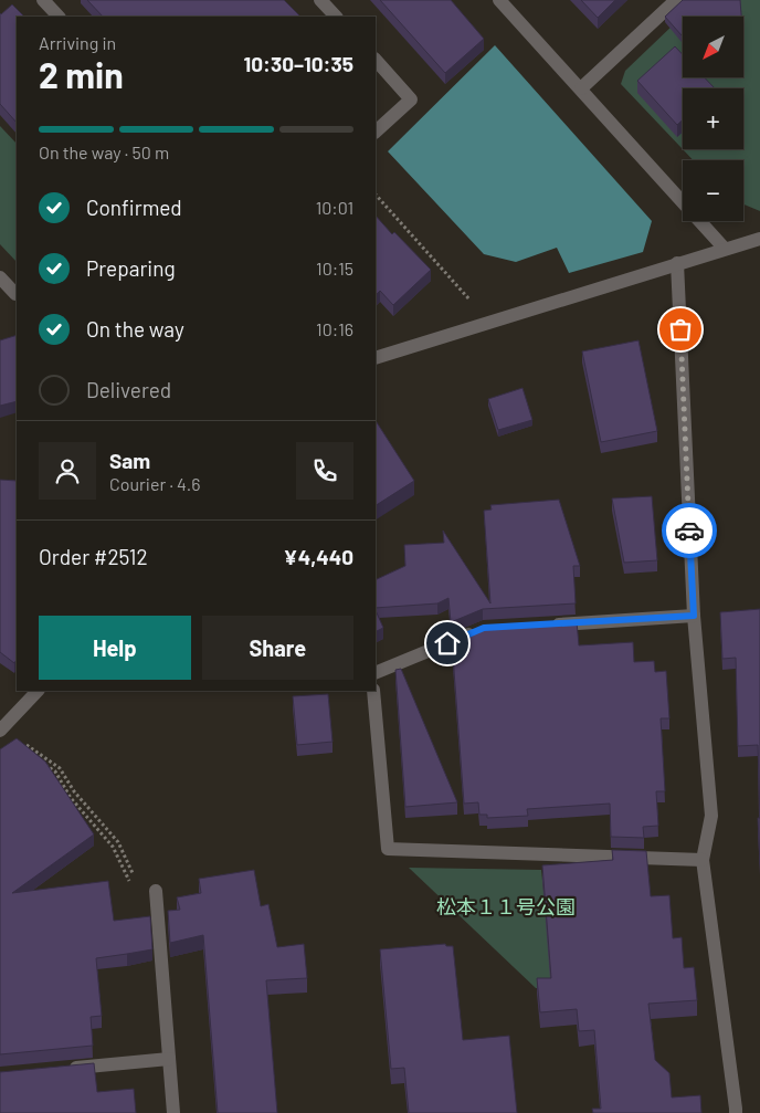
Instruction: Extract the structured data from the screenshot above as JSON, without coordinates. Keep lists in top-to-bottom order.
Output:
{
  "parks": ["松本１１号公園"],
  "north": "bottom left",
  "page": {
    "map_buttons": ["+", "−"],
    "heading": ["2 min", "Arriving in", "10:30–10:35"],
    "panel": [
      "Sam",
      "Courier · 4.6",
      "Order #2512",
      "¥4,440"
    ],
    "bar": "On the way · 50 m",
    "list": [
      ["Confirmed", "10:01"],
      ["Preparing", "10:15"],
      ["On the way", "10:16"],
      "Delivered"
    ],
    "buttons": ["Help", "Share"]
  }
}
